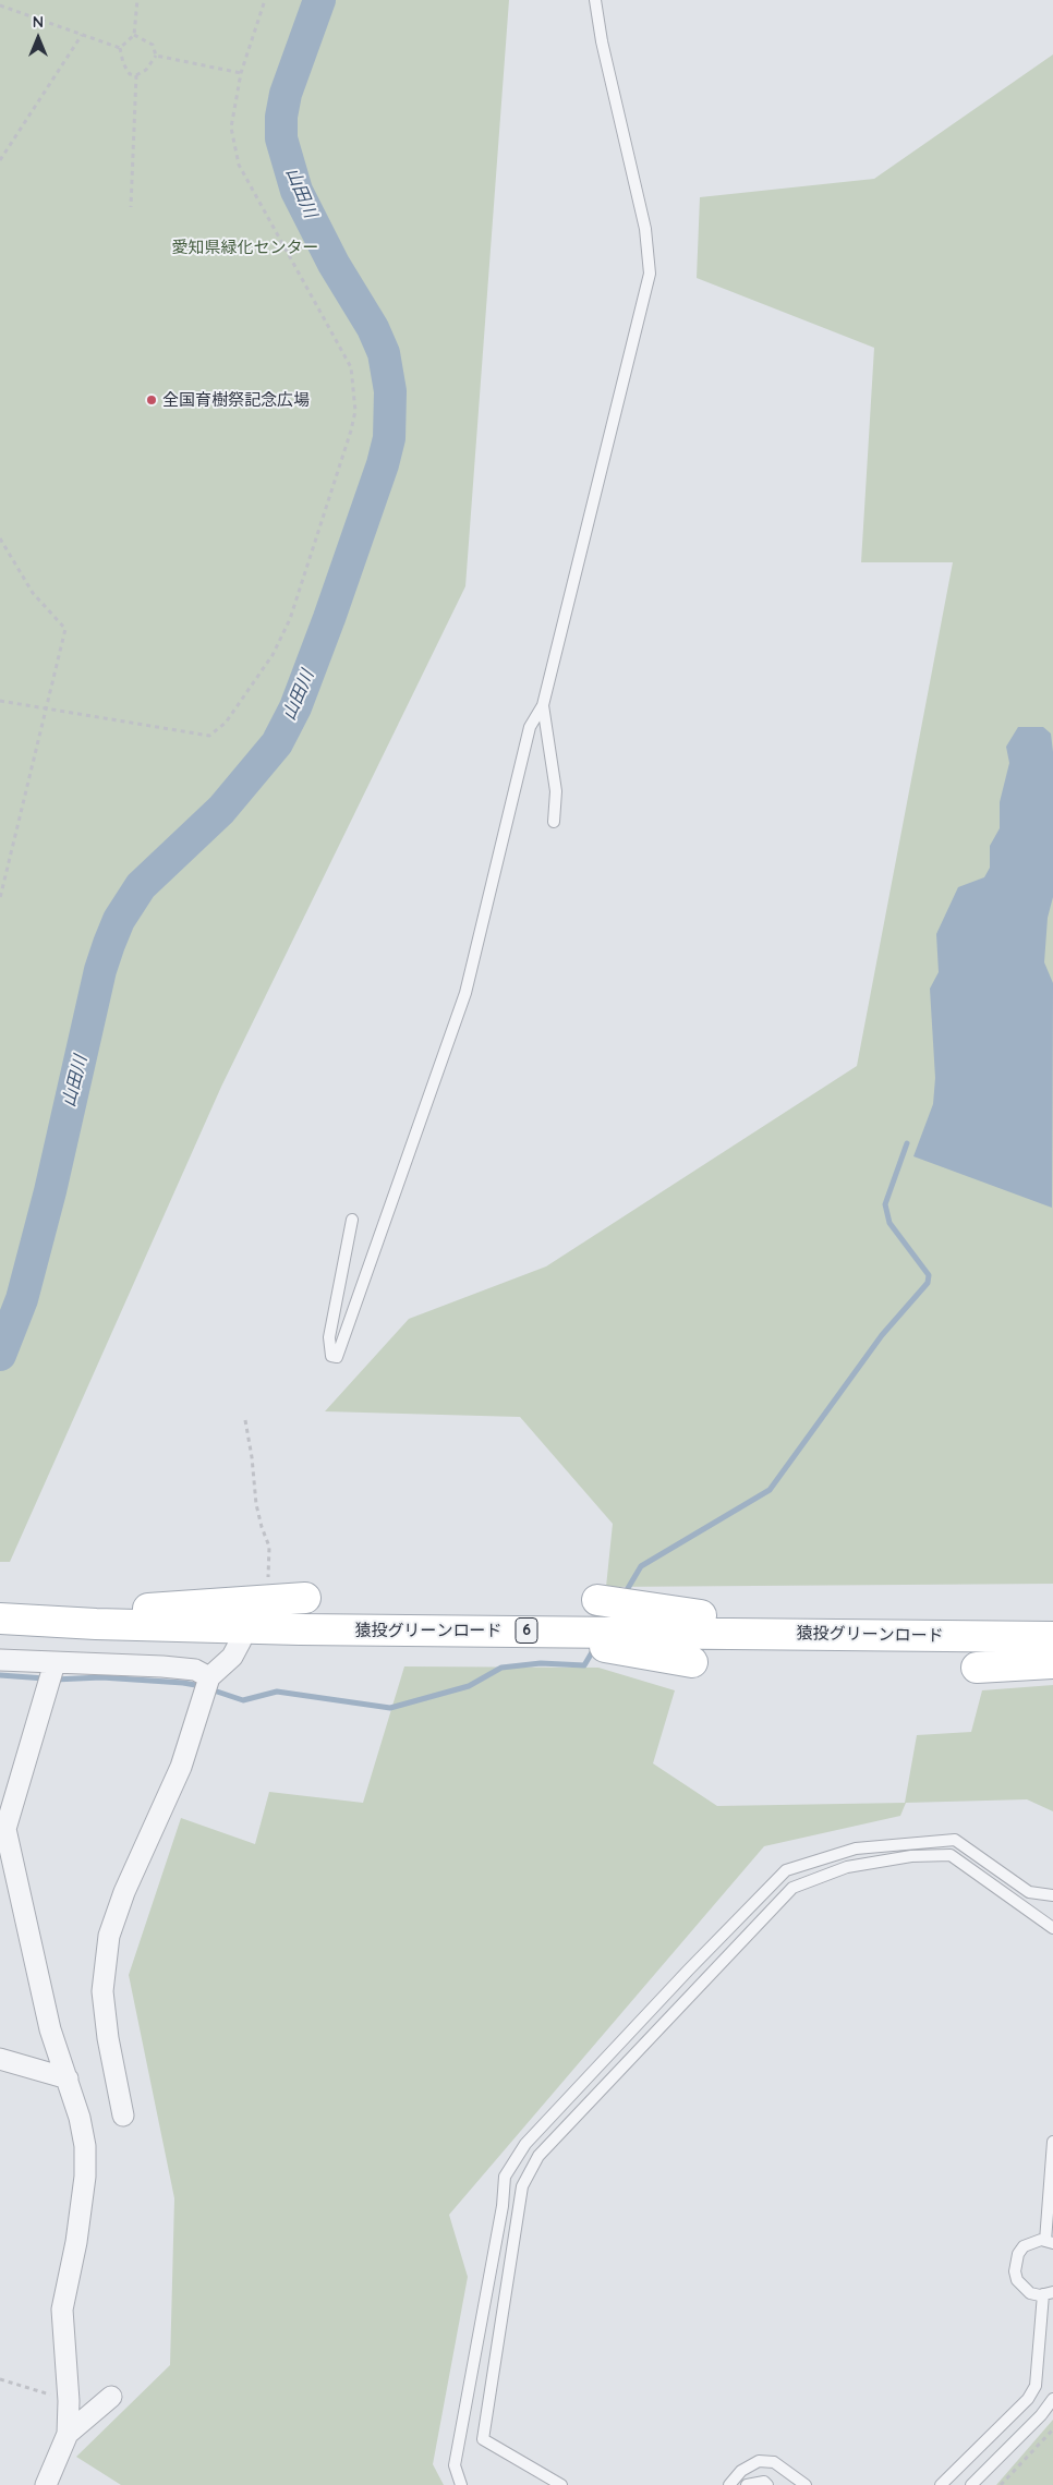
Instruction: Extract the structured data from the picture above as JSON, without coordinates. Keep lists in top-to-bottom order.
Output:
{
  "streets": {
    "main road": ["猿投グリーンロード", "6"]
  },
  "water": ["山田川"],
  "parks": ["愛知県緑化センター"],
  "places": ["全国育樹祭記念広場"],
  "north": "top"
}
